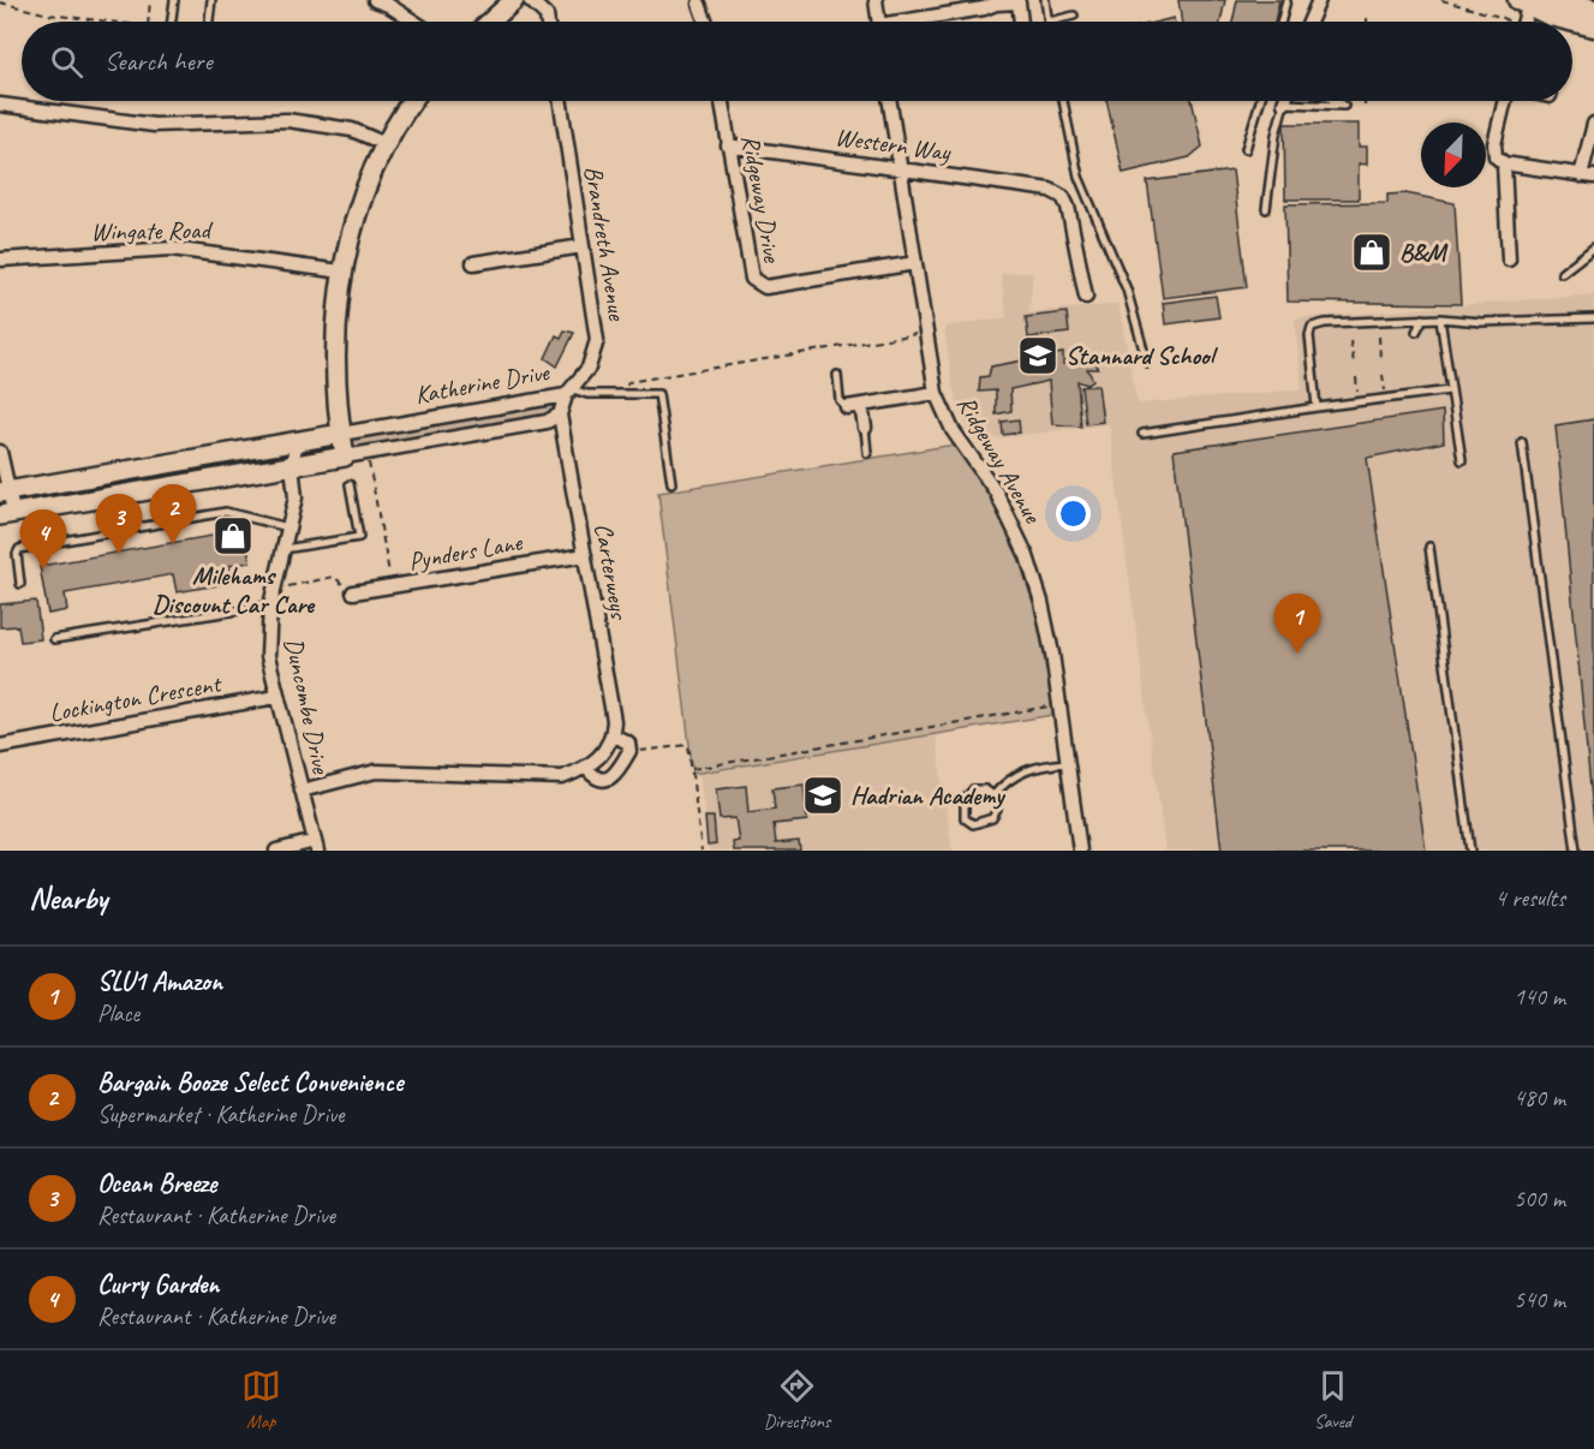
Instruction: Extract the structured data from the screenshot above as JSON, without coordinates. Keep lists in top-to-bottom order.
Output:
{
  "streets": {
    "street": [
      "Western Way",
      "Ridgeway Drive",
      "Wingate Road",
      "Brandreth Avenue",
      "Katherine Drive",
      "Ridgeway Avenue",
      "Pynders Lane",
      "Carterweys",
      "Lockington Crescent",
      "Duncombe Drive"
    ]
  },
  "crossings": [
    ["Western Way", "Ridgeway Drive"],
    ["Western Way", "Ridgeway Avenue"],
    ["Ridgeway Drive", "Ridgeway Avenue"],
    ["Brandreth Avenue", "Katherine Drive"],
    ["Katherine Drive", "Carterweys"],
    ["Katherine Drive", "Duncombe Drive"],
    ["Pynders Lane", "Carterweys"],
    ["Lockington Crescent", "Duncombe Drive"]
  ],
  "places": {
    "shop": ["B&M", "Milehams Discount Car Care"],
    "school or university": ["Stannard School", "Hadrian Academy"]
  },
  "north": "bottom left",
  "page": {
    "search": "Search here",
    "pins": [
      "2",
      "3",
      "4",
      "1"
    ],
    "heading": ["Nearby", "4 results"],
    "list": [
      {
        "mark": "1",
        "name": "SLU1 Amazon",
        "note": "Place",
        "value": "140 m"
      },
      {
        "mark": "2",
        "name": "Bargain Booze Select Convenience",
        "note": "Supermarket · Katherine Drive",
        "value": "480 m"
      },
      {
        "mark": "3",
        "name": "Ocean Breeze",
        "note": "Restaurant · Katherine Drive",
        "value": "500 m"
      },
      {
        "mark": "4",
        "name": "Curry Garden",
        "note": "Restaurant · Katherine Drive",
        "value": "540 m"
      }
    ],
    "nav": ["Map", "Directions", "Saved"]
  }
}
